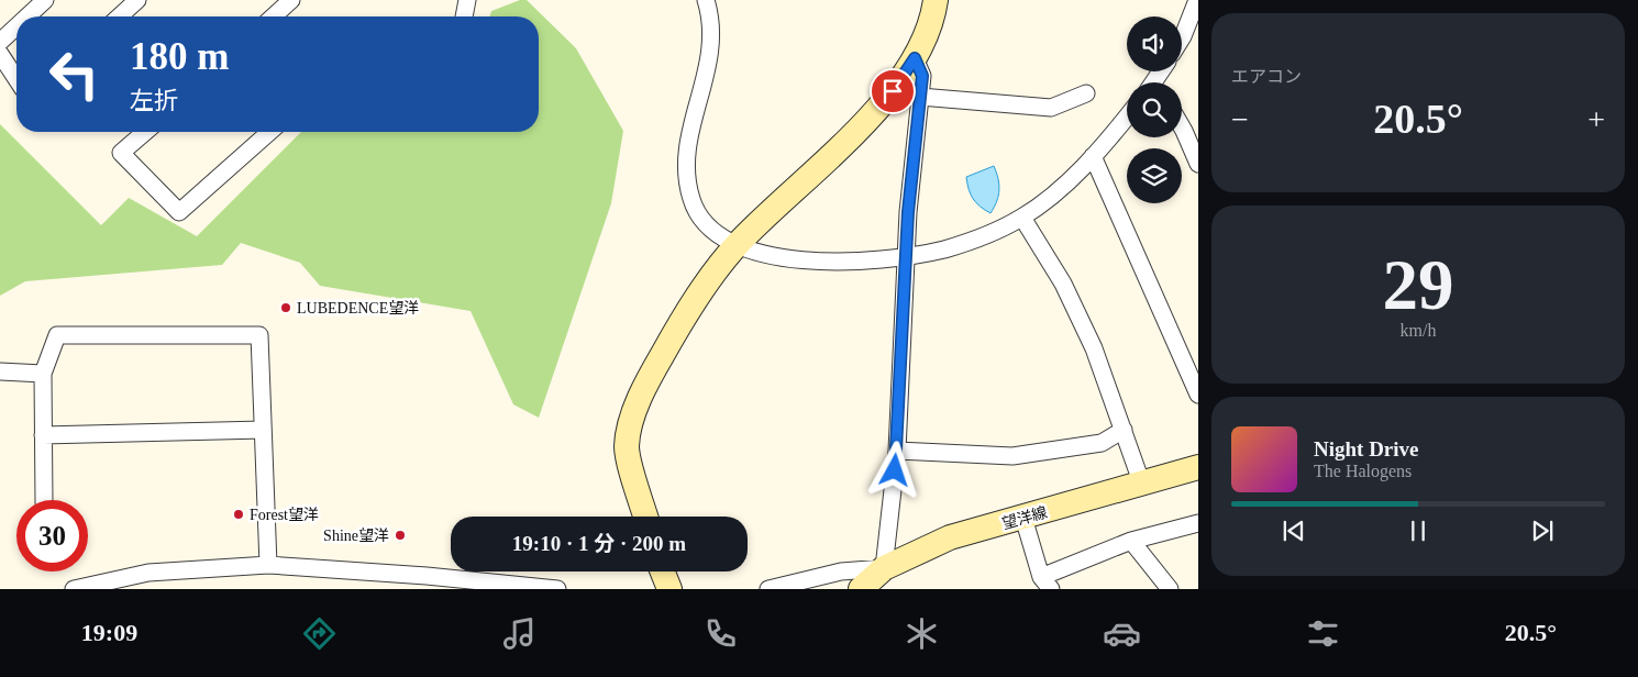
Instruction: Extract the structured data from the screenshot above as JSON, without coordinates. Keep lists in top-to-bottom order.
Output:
{
  "streets": {
    "street": ["望洋線"]
  },
  "places": ["LUBEDENCE望洋", "Forest望洋", "Shine望洋"],
  "page": {
    "tile": [
      "エアコン",
      ["29", "km/h"]
    ],
    "turn": ["180 m", "左折"],
    "heat": ["−", "20.5°", "+"],
    "song": ["Night Drive", "The Halogens"],
    "limit": "30",
    "trip": "19:10 · 1 分 · 200 m",
    "tabs": ["19:09", "20.5°"]
  }
}
